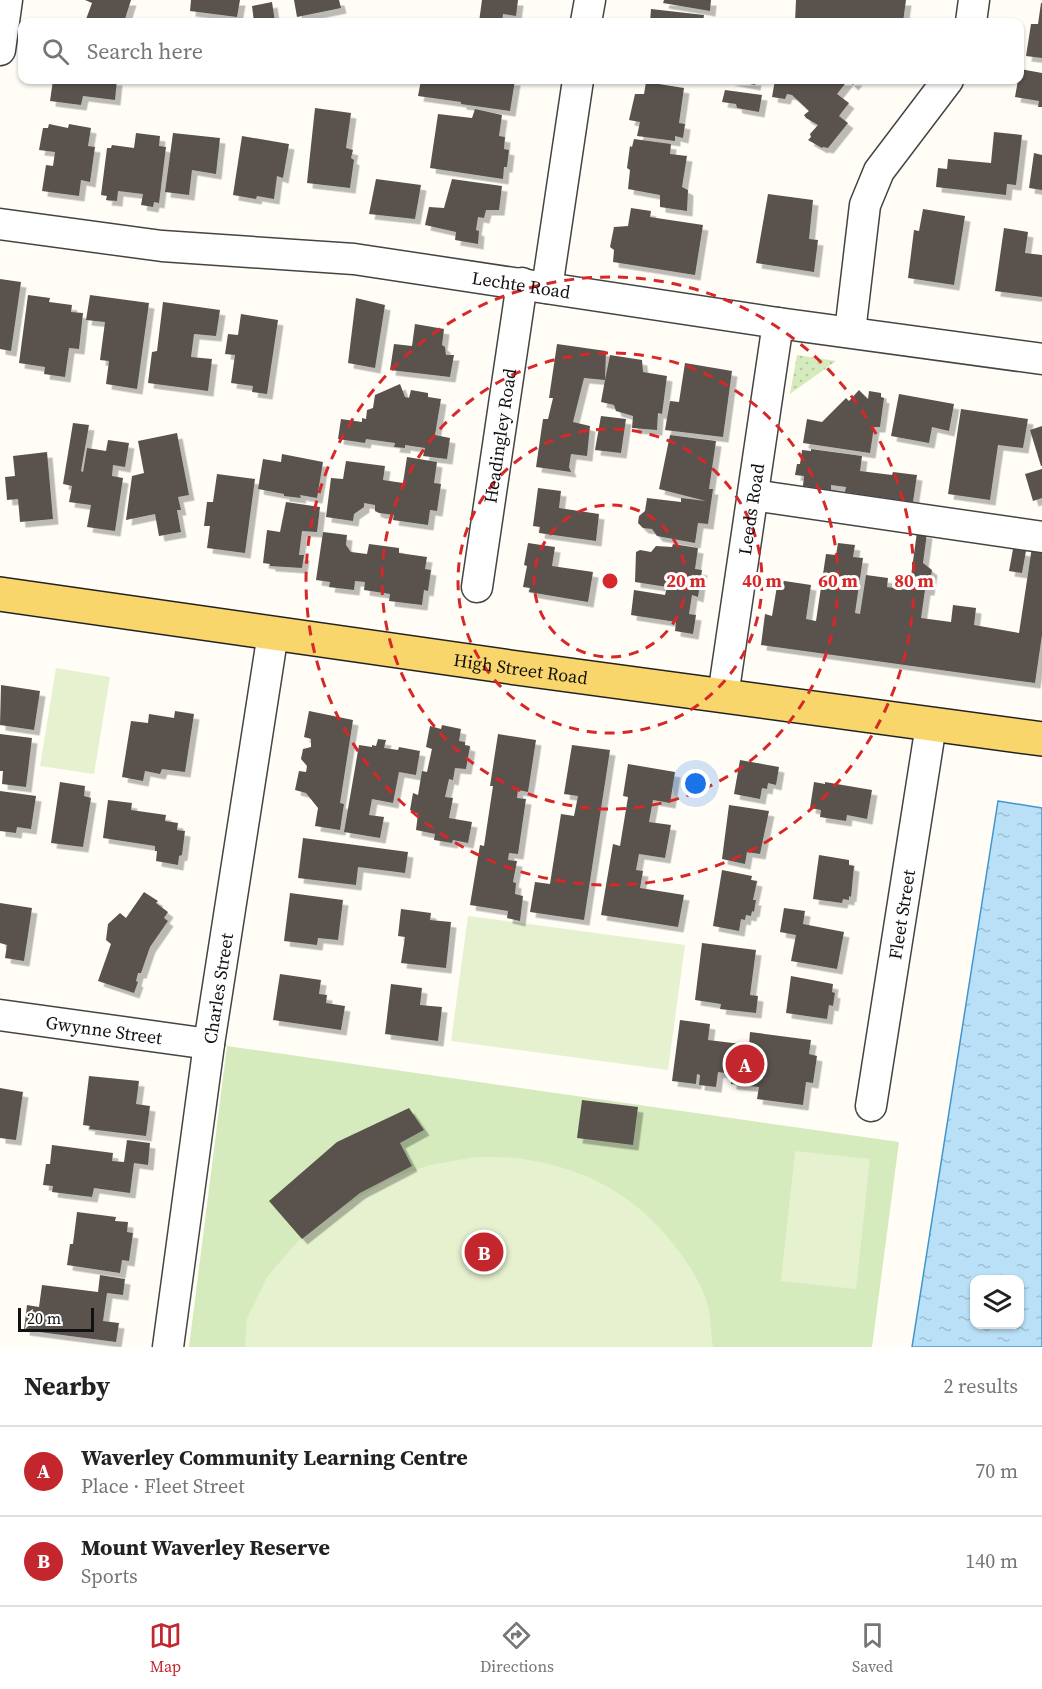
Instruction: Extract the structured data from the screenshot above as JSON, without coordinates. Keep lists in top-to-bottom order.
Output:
{
  "streets": {
    "main road": ["High Street Road"],
    "street": [
      "Lechte Road",
      "Headingley Road",
      "Leeds Road",
      "Fleet Street",
      "Charles Street",
      "Gwynne Street"
    ]
  },
  "crossings": [
    ["Lechte Road", "Headingley Road"],
    ["Lechte Road", "Leeds Road"],
    ["Leeds Road", "High Street Road"],
    ["High Street Road", "Fleet Street"],
    ["High Street Road", "Charles Street"],
    ["Charles Street", "Gwynne Street"]
  ],
  "scale_bar": "20 m",
  "page": {
    "search": "Search here",
    "pins": ["A", "B"],
    "scale": "20 m",
    "heading": ["Nearby", "2 results"],
    "list": [
      {
        "mark": "A",
        "name": "Waverley Community Learning Centre",
        "note": "Place · Fleet Street",
        "value": "70 m"
      },
      {
        "mark": "B",
        "name": "Mount Waverley Reserve",
        "note": "Sports",
        "value": "140 m"
      }
    ],
    "nav": ["Map", "Directions", "Saved"]
  },
  "rings": [
    "20 m",
    "40 m",
    "60 m",
    "80 m"
  ]
}
